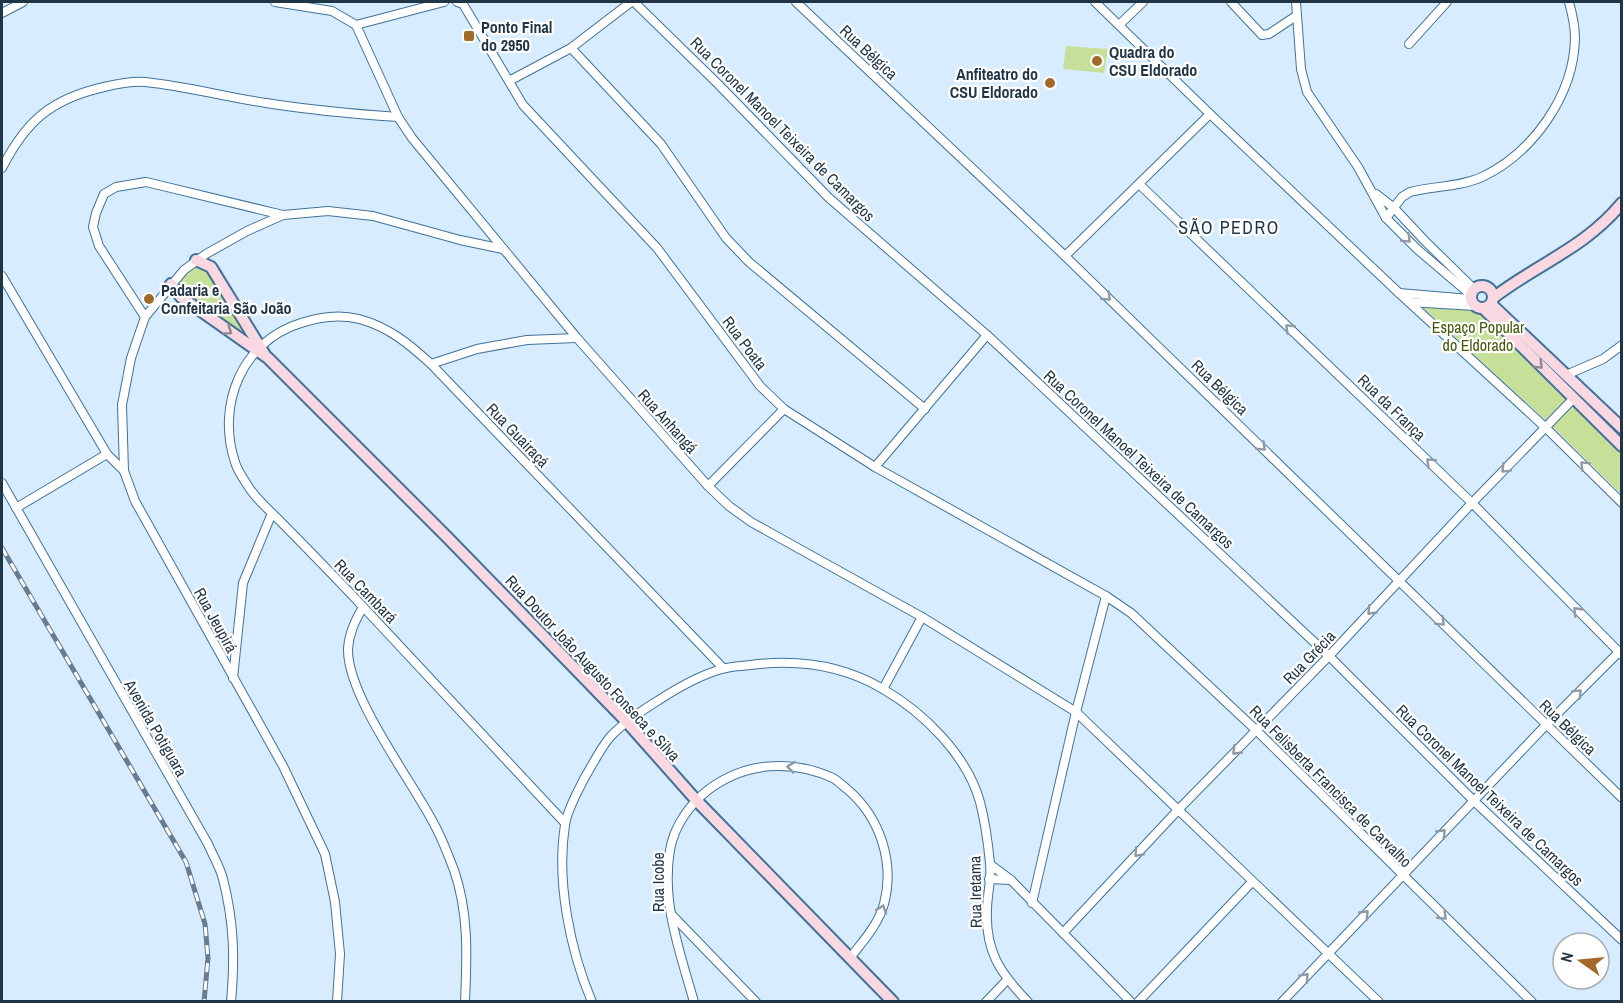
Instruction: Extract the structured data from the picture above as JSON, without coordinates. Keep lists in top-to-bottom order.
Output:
{
  "streets": {
    "street": [
      "Rua Bélgica",
      "Rua Coronel Manoel Teixeira de Camargos",
      "Rua Poata",
      "Rua da França",
      "Rua Anhangá",
      "Rua Guairaçá",
      "Rua Cambará",
      "Rua Jeupirá",
      "Rua Grécia",
      "Rua Doutor João Augusto Fonseca e Silva",
      "Avenida Potiguara",
      "Rua Felisberta Francisca de Carvalho",
      "Rua Icobe",
      "Rua Iretama"
    ]
  },
  "crossings": [
    ["Rua Bélgica", "Rua Grécia"],
    ["Rua Coronel Manoel Teixeira de Camargos", "Rua Grécia"],
    ["Rua Poata", "Rua Felisberta Francisca de Carvalho"],
    ["Rua da França", "Rua Grécia"],
    ["Rua Anhangá", "Rua Grécia"],
    ["Rua Guairaçá", "Rua Cambará"],
    ["Rua Guairaçá", "Rua Doutor João Augusto Fonseca e Silva"],
    ["Rua Guairaçá", "Rua Iretama"],
    ["Rua Cambará", "Rua Doutor João Augusto Fonseca e Silva"],
    ["Rua Cambará", "Rua Iretama"],
    ["Rua Grécia", "Rua Felisberta Francisca de Carvalho"],
    ["Rua Doutor João Augusto Fonseca e Silva", "Rua Icobe"],
    ["Rua Doutor João Augusto Fonseca e Silva", "Rua Iretama"]
  ],
  "one_way": ["Rua Bélgica", "Rua da França", "Rua Grécia"],
  "districts": ["SÃO PEDRO"],
  "parks": ["Espaço Popular do Eldorado"],
  "places": {
    "transit": ["Ponto Final do 2950"],
    "other": ["Quadra do CSU Eldorado", "Anfiteatro do CSU Eldorado", "Padaria e Confeitaria São João"]
  },
  "north": "left"
}
